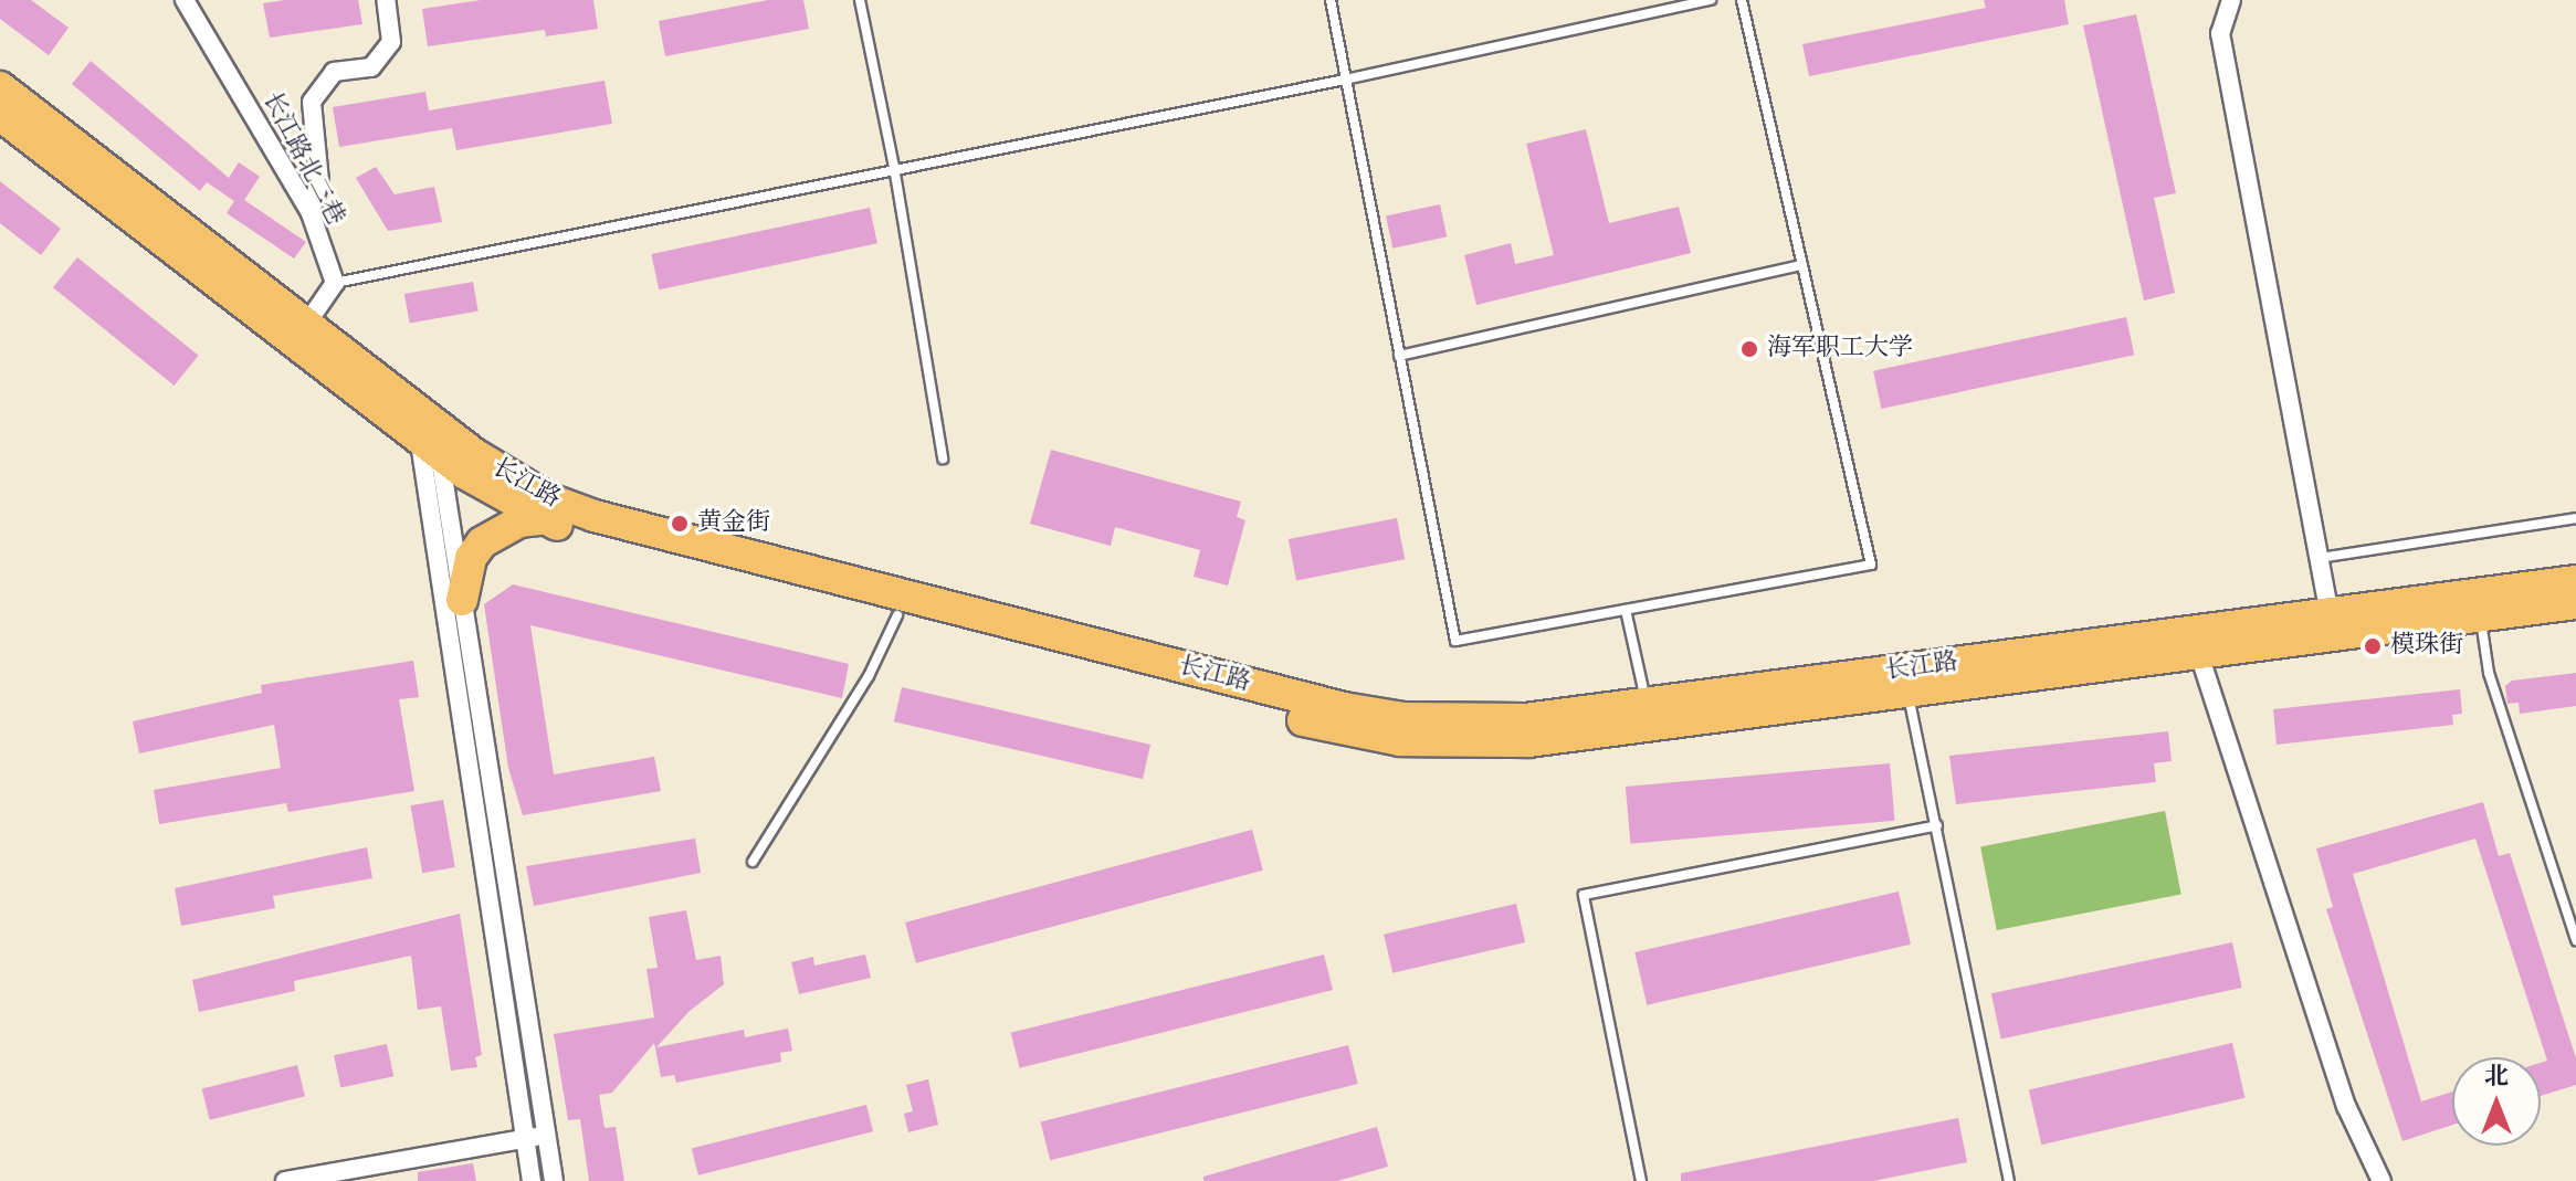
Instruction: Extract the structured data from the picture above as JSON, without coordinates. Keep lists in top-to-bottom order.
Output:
{
  "streets": {
    "highway": ["长江路"],
    "street": ["长江路北二巷"]
  },
  "places": ["海军职工大学", "黄金街", "模珠街"],
  "north": "top"
}
